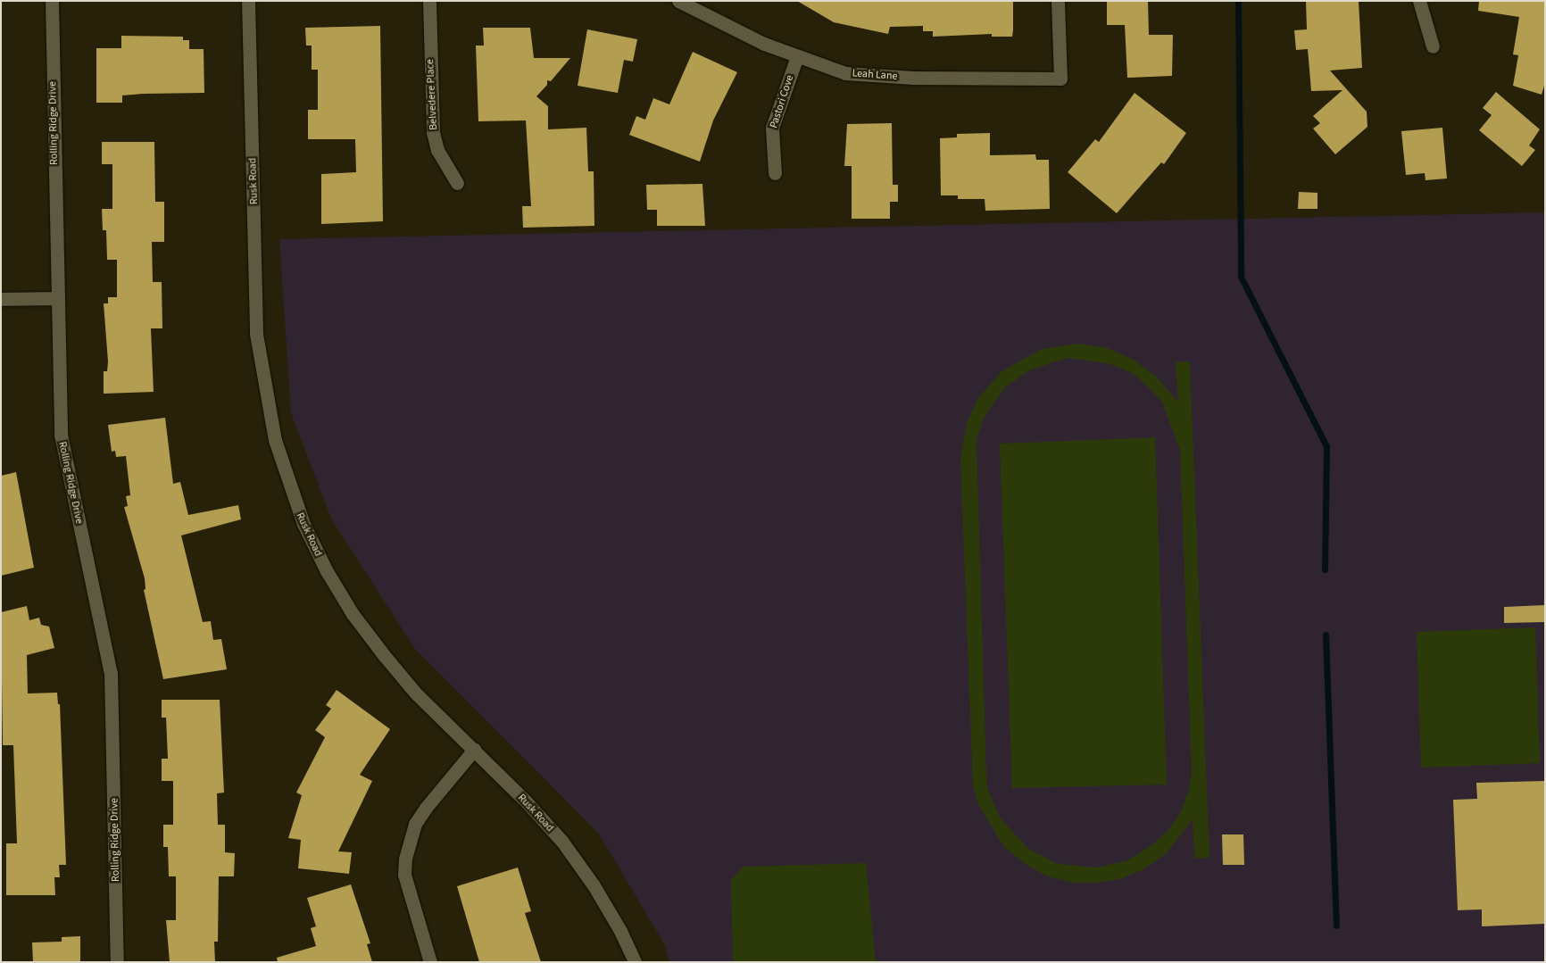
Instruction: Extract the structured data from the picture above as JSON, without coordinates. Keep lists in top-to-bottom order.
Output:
{
  "streets": {
    "street": [
      "Leah Lane",
      "Belvedere Place",
      "Pastori Cove",
      "Rolling Ridge Drive",
      "Rusk Road"
    ]
  },
  "crossings": [
    ["Leah Lane", "Pastori Cove"]
  ]
}
